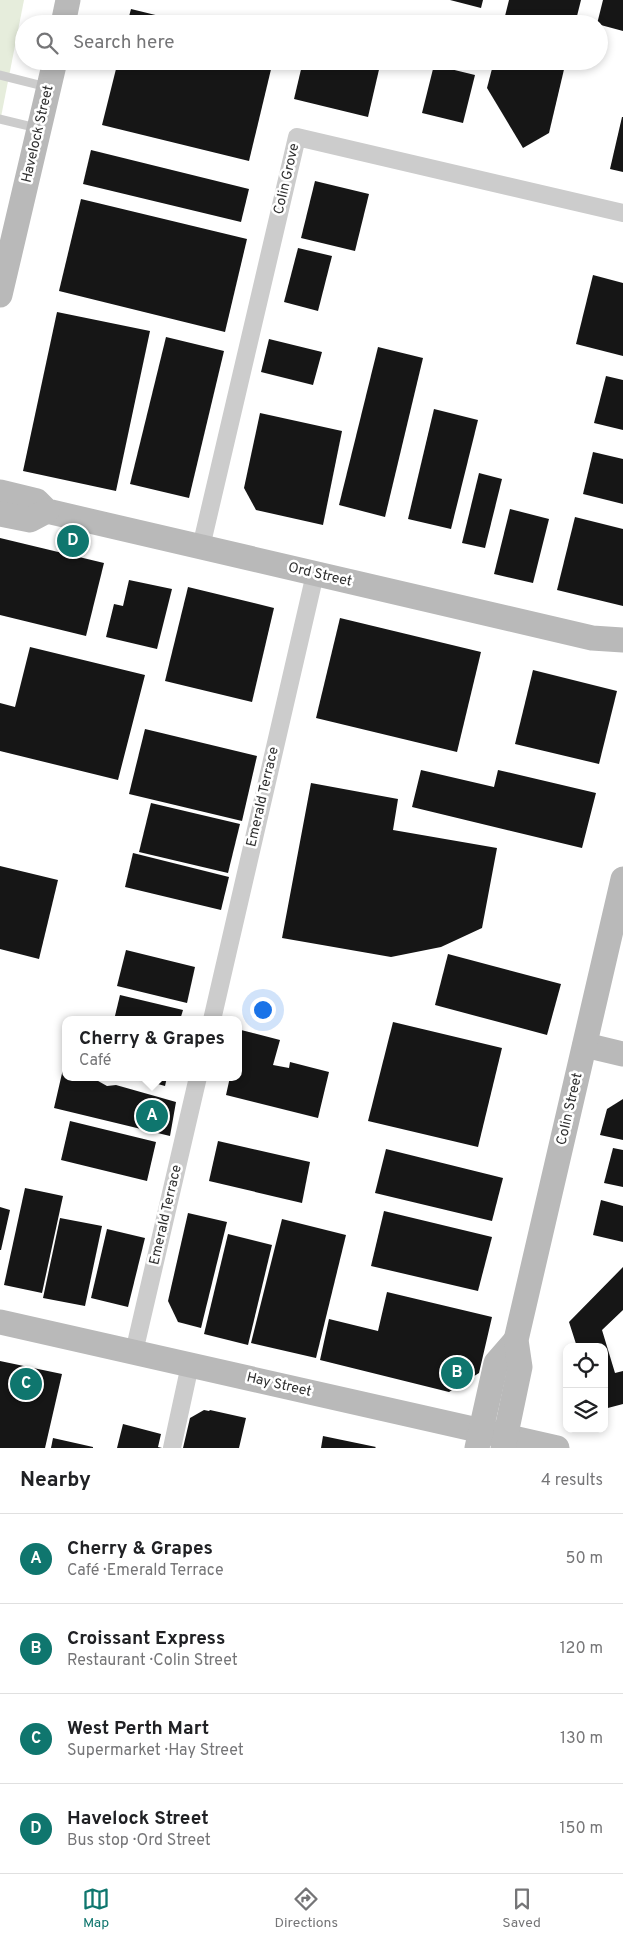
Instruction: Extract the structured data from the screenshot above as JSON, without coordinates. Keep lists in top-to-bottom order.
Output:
{
  "streets": {
    "street": [
      "Havelock Street",
      "Colin Grove",
      "Ord Street",
      "Emerald Terrace",
      "Colin Street",
      "Hay Street"
    ]
  },
  "crossings": [
    ["Colin Grove", "Ord Street"],
    ["Ord Street", "Emerald Terrace"],
    ["Emerald Terrace", "Hay Street"],
    ["Colin Street", "Hay Street"]
  ],
  "page": {
    "search": "Search here",
    "pins": [
      "D",
      "A",
      "B",
      "C"
    ],
    "popup": ["Cherry & Grapes", "Café"],
    "heading": ["Nearby", "4 results"],
    "list": [
      {
        "mark": "A",
        "name": "Cherry & Grapes",
        "note": "Café · Emerald Terrace",
        "value": "50 m"
      },
      {
        "mark": "B",
        "name": "Croissant Express",
        "note": "Restaurant · Colin Street",
        "value": "120 m"
      },
      {
        "mark": "C",
        "name": "West Perth Mart",
        "note": "Supermarket · Hay Street",
        "value": "130 m"
      },
      {
        "mark": "D",
        "name": "Havelock Street",
        "note": "Bus stop · Ord Street",
        "value": "150 m"
      }
    ],
    "nav": ["Map", "Directions", "Saved"]
  }
}
